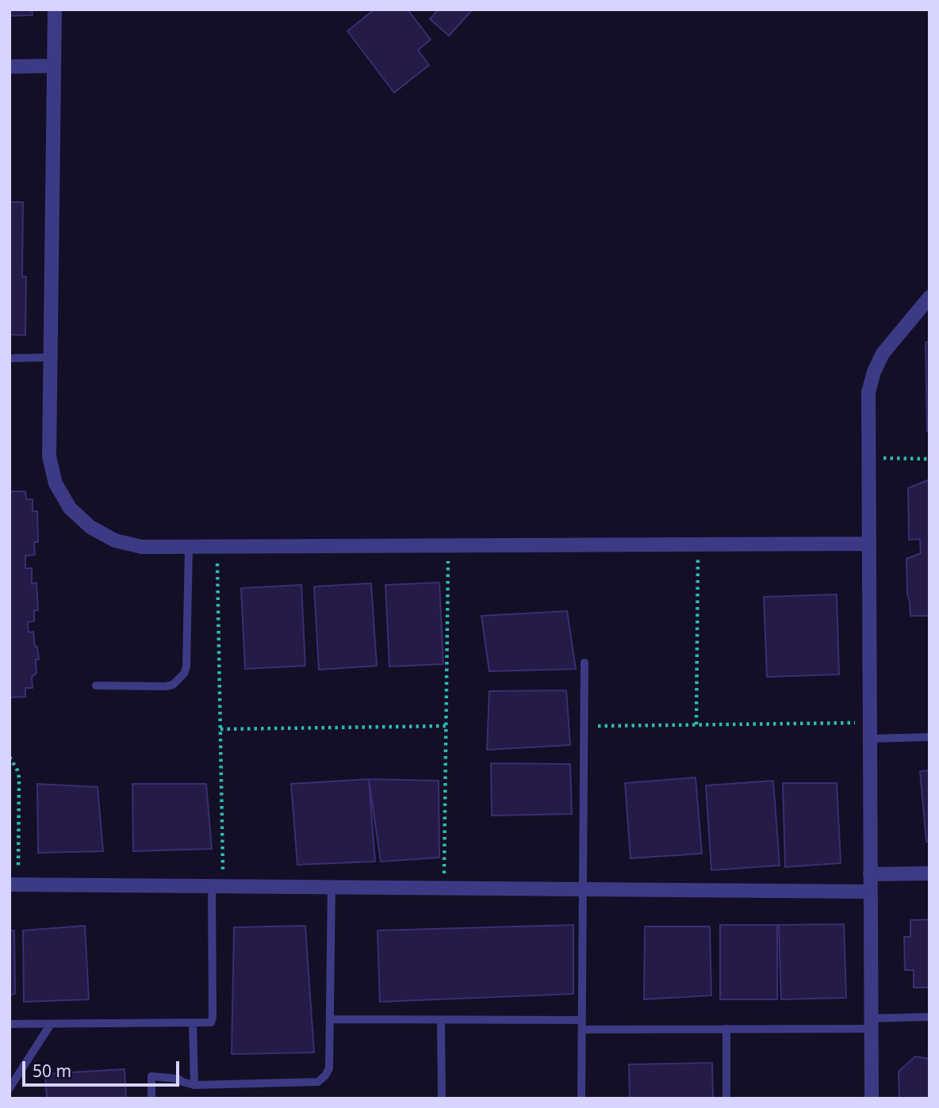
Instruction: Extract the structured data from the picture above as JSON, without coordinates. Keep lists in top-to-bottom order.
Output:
{
  "scale_bar": "50 m"
}
